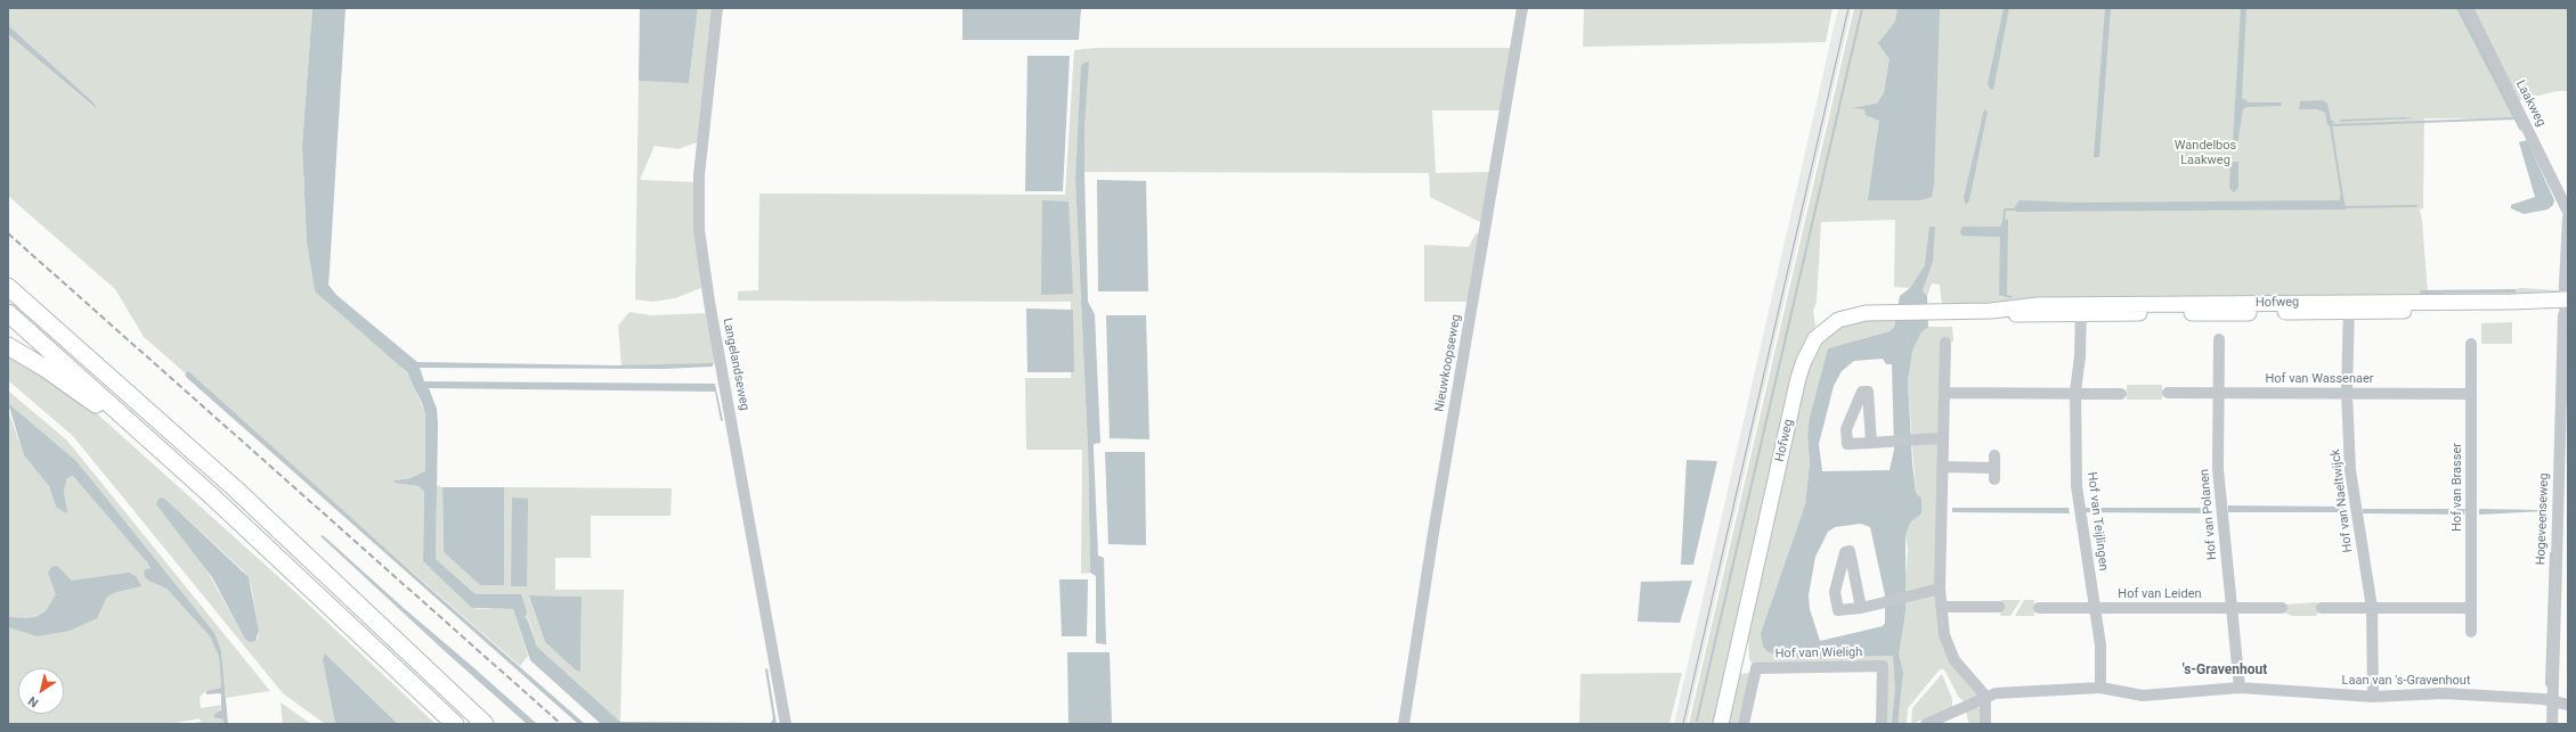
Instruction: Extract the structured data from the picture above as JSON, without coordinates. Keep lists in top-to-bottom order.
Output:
{
  "streets": {
    "main road": ["Hofweg"],
    "street": [
      "Laakweg",
      "Nieuwkoopseweg",
      "Langelandseweg",
      "Hof van Wassenaer",
      "Hof van Brasser",
      "Hof van Naeltwijck",
      "Hof van Polanen",
      "Hogeveenseweg",
      "Hof van Teijlingen",
      "Hof van Leiden",
      "Hof van Wieligh",
      "Laan van 's-Gravenhout"
    ]
  },
  "crossings": [
    ["Hofweg", "Hof van Naeltwijck"],
    ["Hofweg", "Hogeveenseweg"],
    ["Hofweg", "Hof van Teijlingen"],
    ["Hof van Wassenaer", "Hof van Brasser"],
    ["Hof van Wassenaer", "Hof van Naeltwijck"],
    ["Hof van Wassenaer", "Hof van Polanen"],
    ["Hof van Naeltwijck", "Laan van 's-Gravenhout"],
    ["Hof van Polanen", "Hof van Leiden"],
    ["Hof van Polanen", "Laan van 's-Gravenhout"],
    ["Hogeveenseweg", "Laan van 's-Gravenhout"],
    ["Hof van Teijlingen", "Hof van Leiden"],
    ["Hof van Teijlingen", "Laan van 's-Gravenhout"]
  ],
  "districts": ["'s-Gravenhout"],
  "parks": ["Wandelbos Laakweg"],
  "north": "bottom left"
}
